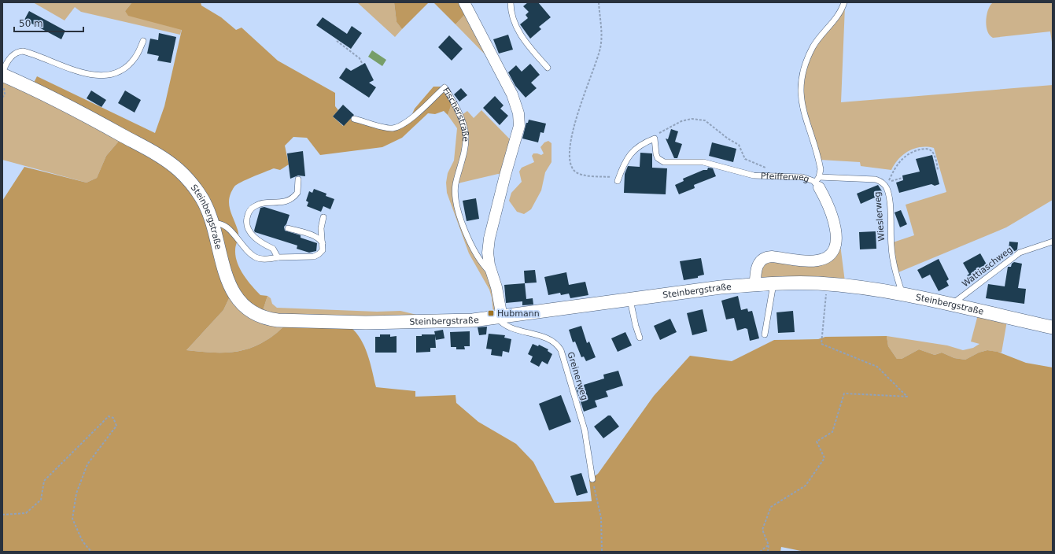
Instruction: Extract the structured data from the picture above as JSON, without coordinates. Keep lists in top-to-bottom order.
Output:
{
  "streets": {
    "street": ["Fischerstraße", "Pfeifferweg", "Steinbergstraße"],
    "lane": ["Wieslerweg", "Wattiaschweg", "Greinerweg"]
  },
  "crossings": [
    ["Fischerstraße", "Steinbergstraße"],
    ["Fischerstraße", "Greinerweg"],
    ["Pfeifferweg", "Wieslerweg"],
    ["Pfeifferweg", "Steinbergstraße"],
    ["Wieslerweg", "Steinbergstraße"],
    ["Steinbergstraße", "Wattiaschweg"],
    ["Steinbergstraße", "Greinerweg"]
  ],
  "places": {
    "transit": ["Hubmann"]
  },
  "scale_bar": "50 m"
}
